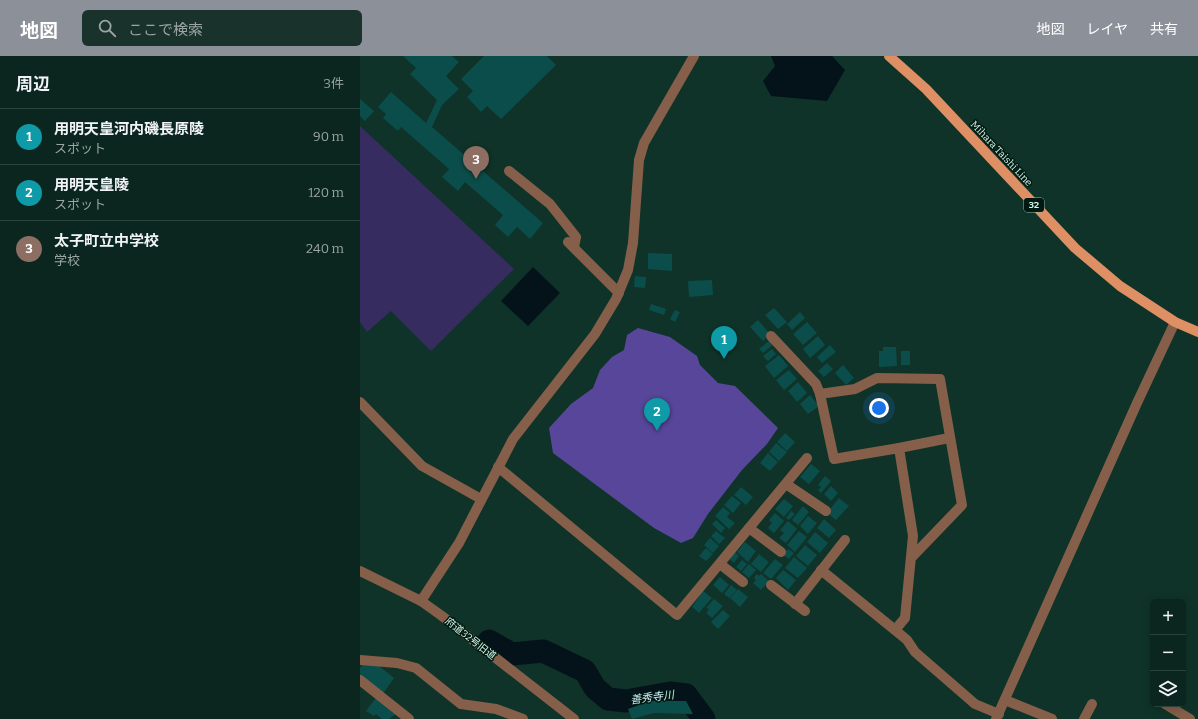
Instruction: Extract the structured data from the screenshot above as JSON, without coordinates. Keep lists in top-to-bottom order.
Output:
{
  "streets": {
    "main road": ["Mihara Taishi Line", "32"],
    "street": ["府道32号旧道"]
  },
  "water": ["善秀寺川"],
  "page": {
    "header": "地図",
    "search": "ここで検索",
    "nav": ["地図", "レイヤ", "共有"],
    "heading": ["周辺", "3件"],
    "list": [
      {
        "mark": "1",
        "name": "用明天皇河内磯長原陵",
        "note": "スポット",
        "value": "90 m"
      },
      {
        "mark": "2",
        "name": "用明天皇陵",
        "note": "スポット",
        "value": "120 m"
      },
      {
        "mark": "3",
        "name": "太子町立中学校",
        "note": "学校",
        "value": "240 m"
      }
    ],
    "pins": ["3", "1", "2"],
    "map_buttons": ["+", "−"]
  }
}
